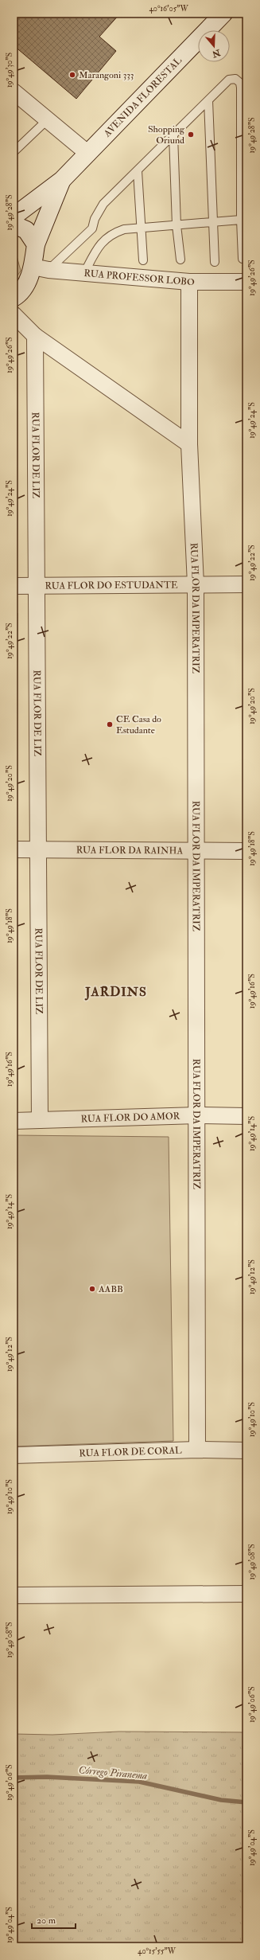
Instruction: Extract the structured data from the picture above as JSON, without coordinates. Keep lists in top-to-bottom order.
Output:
{
  "streets": {
    "main road": ["AVENIDA FLORESTAL"],
    "street": [
      "RUA PROFESSOR LOBO",
      "RUA FLOR DE LIZ",
      "RUA FLOR DO ESTUDANTE",
      "RUA FLOR DA IMPERATRIZ",
      "RUA FLOR DA RAINHA",
      "RUA FLOR DO AMOR",
      "RUA FLOR DE CORAL"
    ]
  },
  "crossings": [
    ["RUA PROFESSOR LOBO", "RUA FLOR DA IMPERATRIZ"],
    ["RUA FLOR DE LIZ", "RUA FLOR DO ESTUDANTE"],
    ["RUA FLOR DE LIZ", "RUA FLOR DA RAINHA"],
    ["RUA FLOR DE LIZ", "RUA FLOR DO AMOR"],
    ["RUA FLOR DO ESTUDANTE", "RUA FLOR DA IMPERATRIZ"],
    ["RUA FLOR DA IMPERATRIZ", "RUA FLOR DA RAINHA"],
    ["RUA FLOR DA IMPERATRIZ", "RUA FLOR DO AMOR"],
    ["RUA FLOR DA IMPERATRIZ", "RUA FLOR DE CORAL"]
  ],
  "districts": ["JARDINS"],
  "water": ["Córrego Piranema"],
  "places": [
    "Marangoni 333",
    "Shopping Oriund",
    "CE Casa do Estudante",
    "AABB"
  ],
  "scale_bar": "20 m",
  "north": "bottom",
  "coordinates": [
    "40°16'05\"W",
    "19°49'30\"S",
    "19°49'28\"S",
    "19°49'26\"S",
    "19°49'24\"S",
    "19°49'22\"S",
    "19°49'20\"S",
    "19°49'18\"S",
    "19°49'16\"S",
    "19°49'14\"S",
    "19°49'12\"S",
    "19°49'10\"S",
    "19°49'08\"S",
    "19°49'06\"S",
    "19°49'04\"S",
    "40°15'55\"W"
  ]
}
